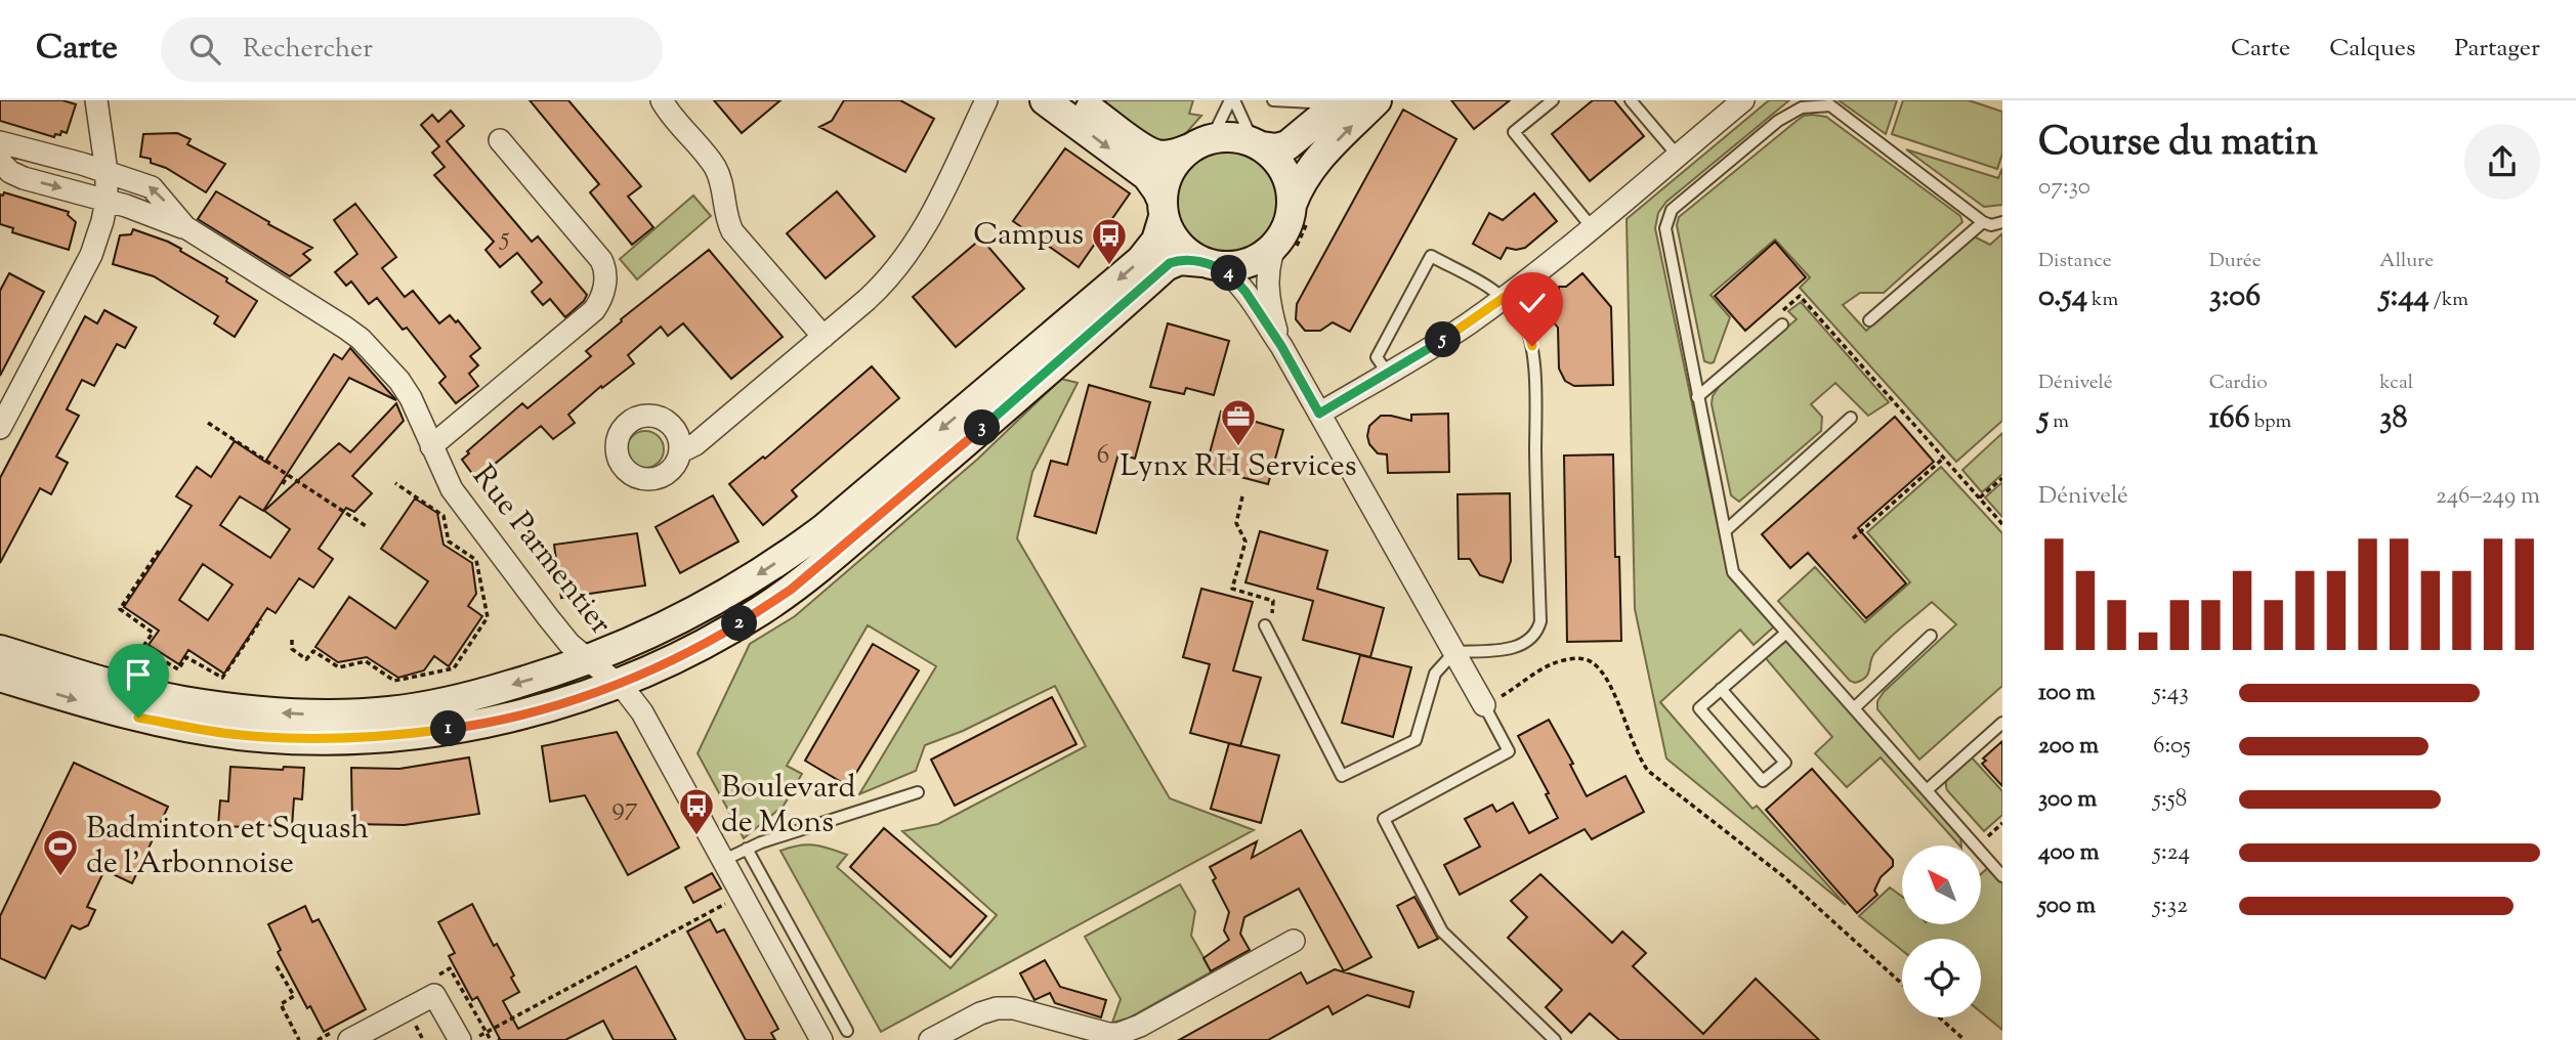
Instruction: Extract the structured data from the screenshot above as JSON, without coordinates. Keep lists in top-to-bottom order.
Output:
{
  "streets": {
    "street": ["Rue Parmentier"]
  },
  "places": {
    "bus stop": ["Campus", "Boulevard de Mons"],
    "office": ["Lynx RH Services"],
    "sports": ["Badminton et Squash de l'Arbonnoise"]
  },
  "house_numbers": ["5", "6", "97"],
  "north": "top left",
  "page": {
    "header": "Carte",
    "search": "Rechercher",
    "nav": ["Carte", "Calques", "Partager"],
    "heading": ["Course du matin", "07:30"],
    "stats": [
      ["Distance", "0.54 km"],
      ["Durée", "3:06"],
      ["Allure", "5:44 /km"],
      ["Dénivelé", "5 m"],
      ["Cardio", "166 bpm"],
      ["kcal", "38"]
    ],
    "pins": [
      "4",
      "5",
      "3",
      "2",
      "1"
    ],
    "chart": ["Dénivelé", "246–249 m"],
    "list": [
      {
        "name": "100 m",
        "note": "5:43"
      },
      {
        "name": "200 m",
        "note": "6:05"
      },
      {
        "name": "300 m",
        "note": "5:58"
      },
      {
        "name": "400 m",
        "note": "5:24"
      },
      {
        "name": "500 m",
        "note": "5:32"
      }
    ]
  }
}
